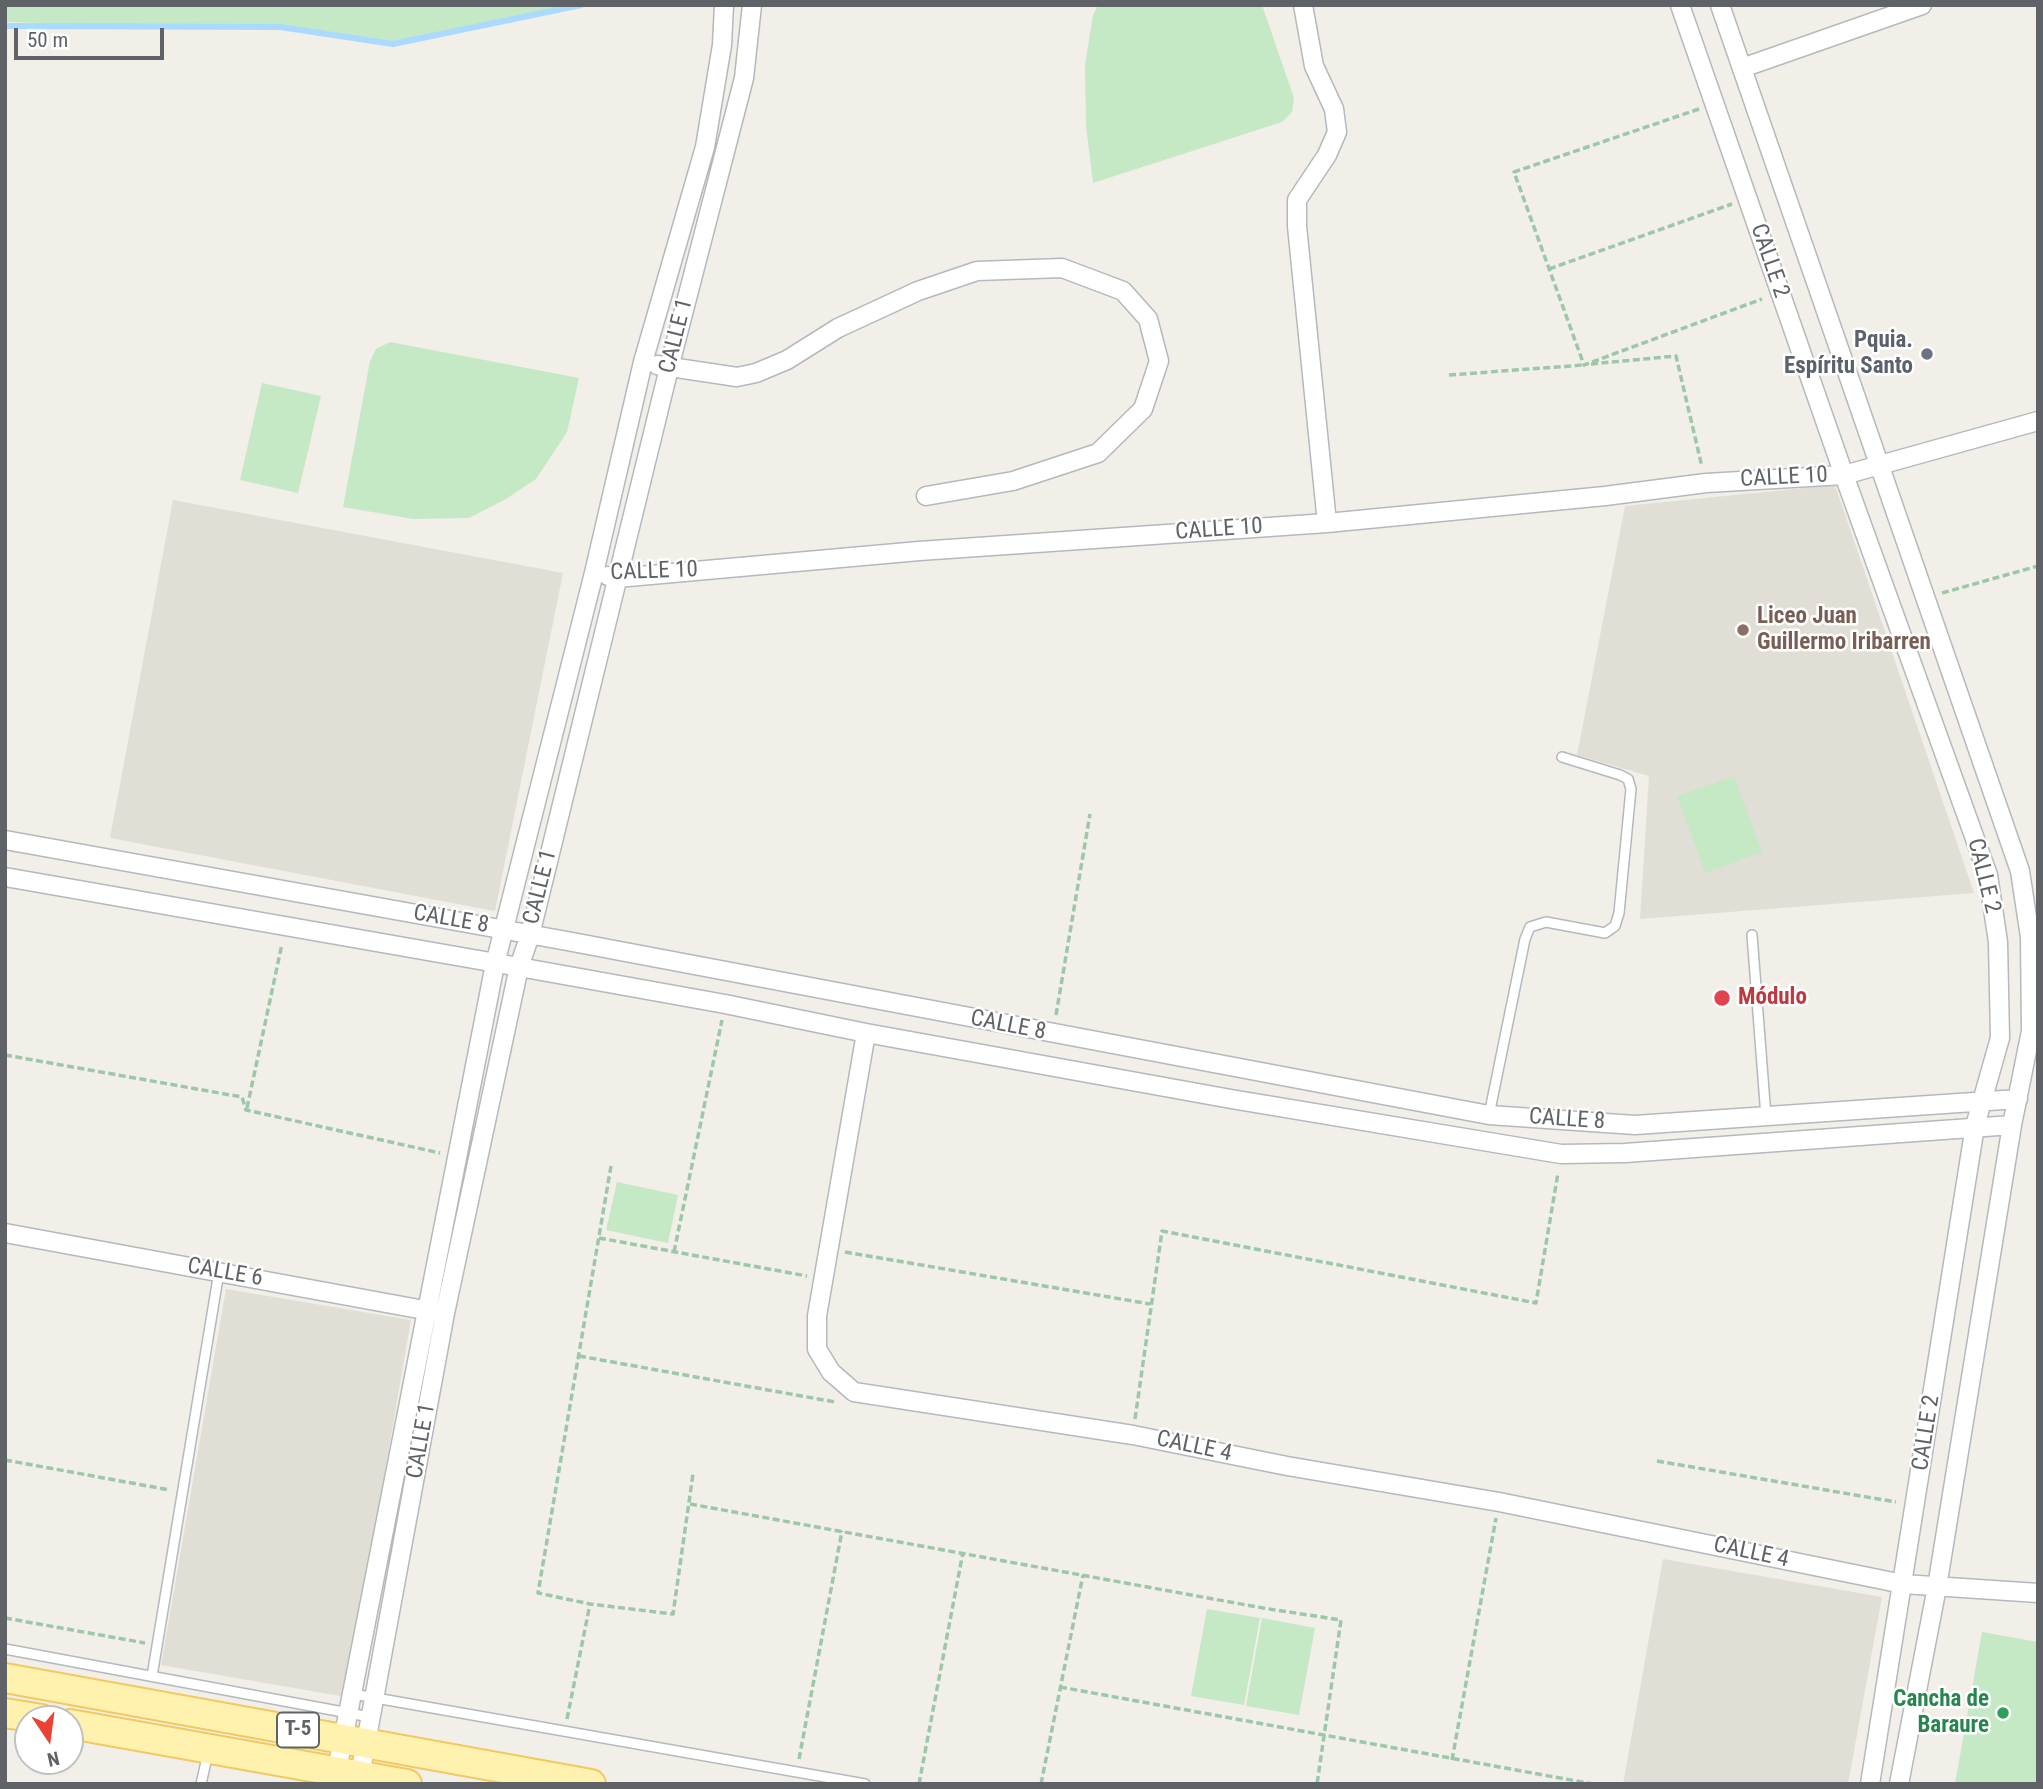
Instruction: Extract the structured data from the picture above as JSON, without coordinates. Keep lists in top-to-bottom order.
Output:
{
  "streets": {
    "main road": ["T-5"],
    "street": [
      "CALLE 2",
      "CALLE 1",
      "CALLE 10",
      "CALLE 8",
      "CALLE 6",
      "CALLE 4"
    ]
  },
  "crossings": [
    ["CALLE 2", "CALLE 10"],
    ["CALLE 2", "CALLE 8"],
    ["CALLE 2", "CALLE 4"],
    ["CALLE 1", "CALLE 10"],
    ["CALLE 1", "CALLE 8"],
    ["CALLE 1", "CALLE 6"],
    ["CALLE 1", "T-5"],
    ["CALLE 8", "CALLE 4"]
  ],
  "places": [
    "Pquia. Espíritu Santo",
    "Liceo Juan Guillermo Iribarren",
    "Módulo",
    "Cancha de Baraure"
  ],
  "scale_bar": "50 m",
  "north": "bottom"
}
